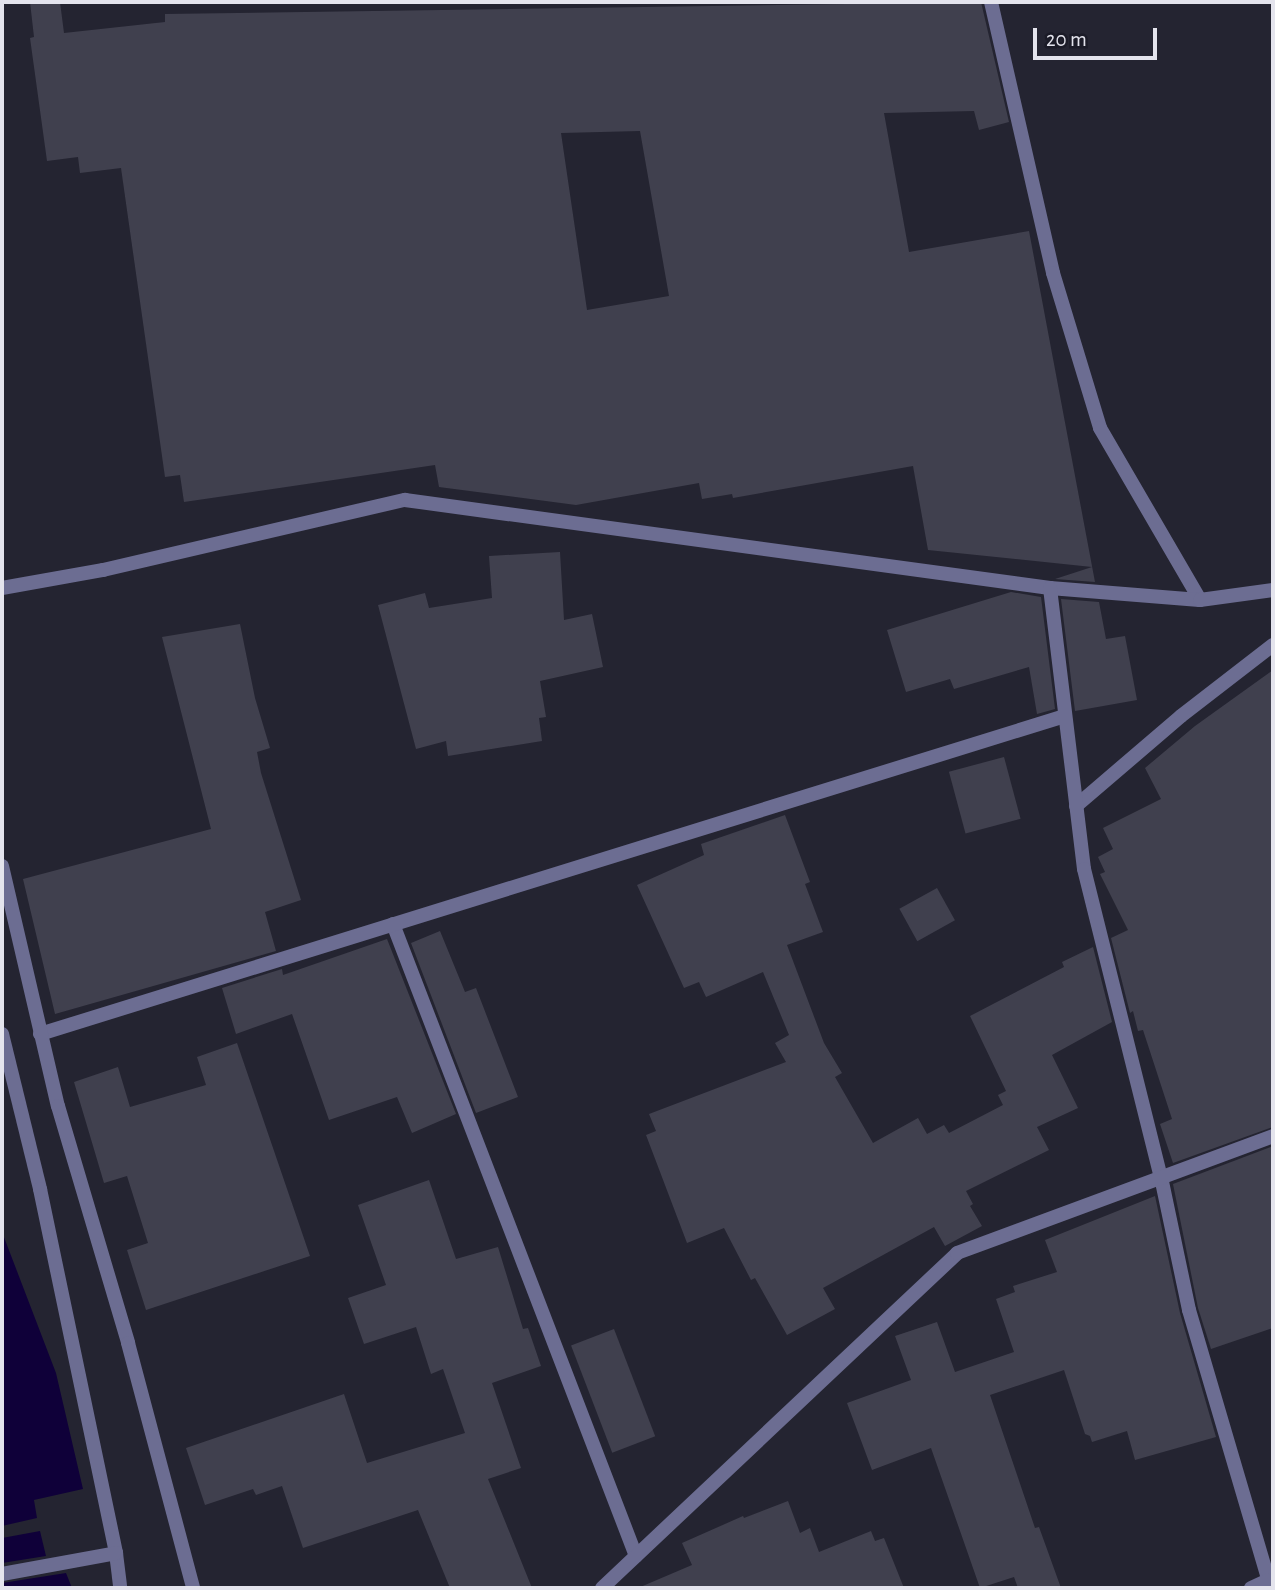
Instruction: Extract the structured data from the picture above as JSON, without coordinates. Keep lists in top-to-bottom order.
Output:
{
  "scale_bar": "20 m"
}
